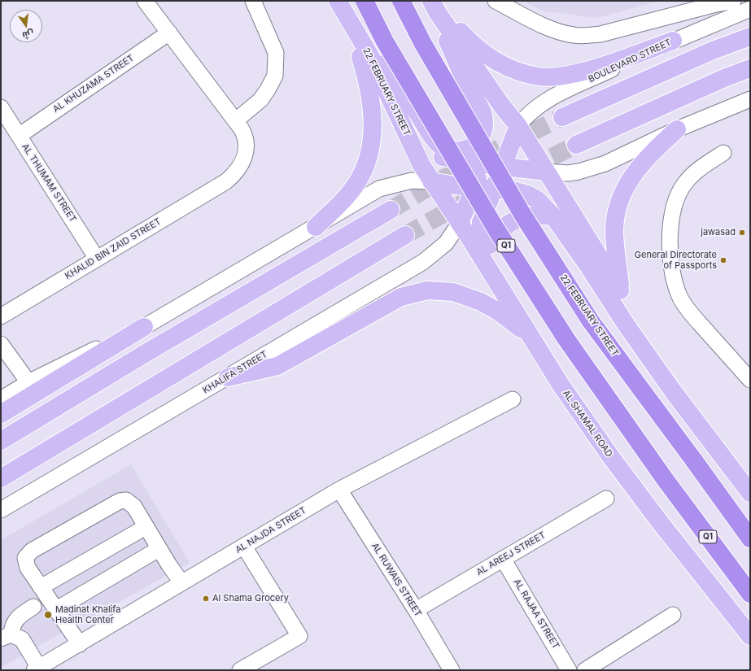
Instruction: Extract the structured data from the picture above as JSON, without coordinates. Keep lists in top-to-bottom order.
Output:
{
  "streets": {
    "highway": ["22 FEBRUARY STREET", "Q1"],
    "main road": ["AL SHAMAL ROAD"],
    "street": [
      "BOULEVARD STREET",
      "AL KHUZAMA STREET",
      "AL THUMAM STREET",
      "KHALID BIN ZAID STREET",
      "KHALIFA STREET",
      "AL NAJDA STREET",
      "AL AREEJ STREET",
      "AL RUWAIS STREET",
      "AL RAJAA STREET"
    ]
  },
  "crossings": [
    ["AL KHUZAMA STREET", "AL THUMAM STREET"],
    ["22 FEBRUARY STREET", "AL SHAMAL ROAD"],
    ["AL THUMAM STREET", "KHALID BIN ZAID STREET"],
    ["KHALIFA STREET", "AL SHAMAL ROAD"],
    ["AL NAJDA STREET", "AL RUWAIS STREET"],
    ["AL AREEJ STREET", "AL RUWAIS STREET"],
    ["AL AREEJ STREET", "AL RAJAA STREET"]
  ],
  "places": [
    "jawasad",
    "General Directorate of Passports",
    "Al Shama Grocery",
    "Madinat Khalifa Health Center"
  ],
  "north": "bottom"
}
